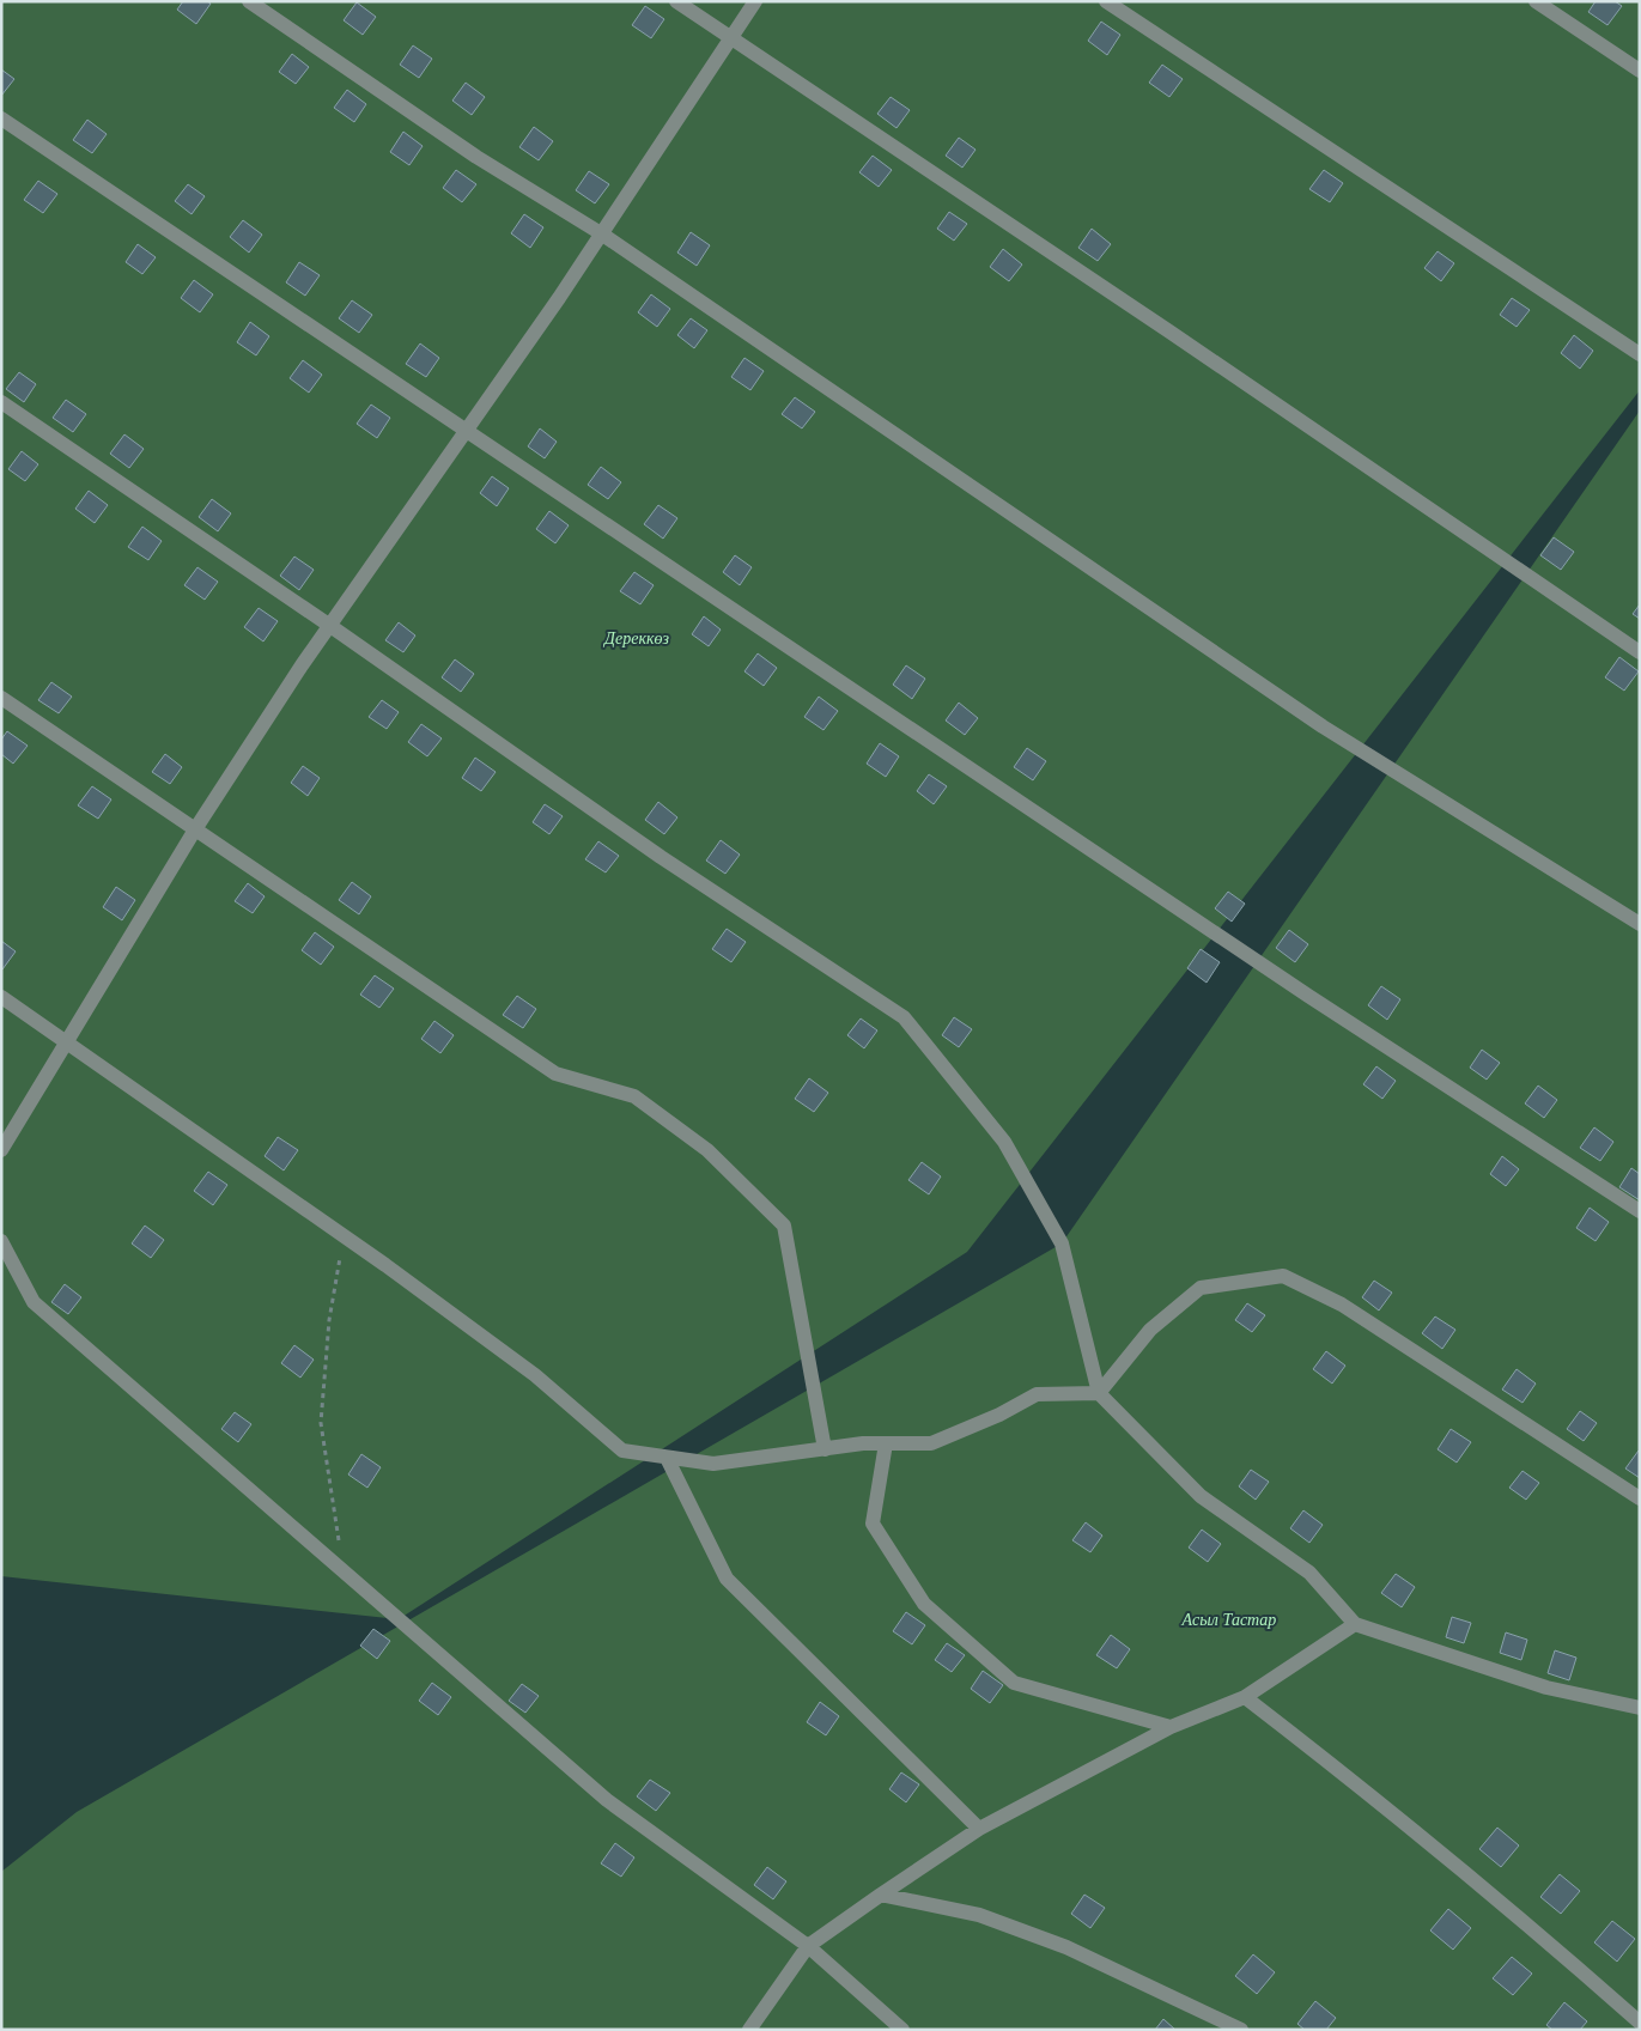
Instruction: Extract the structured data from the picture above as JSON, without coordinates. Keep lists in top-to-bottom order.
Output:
{
  "parks": ["Дереккөз", "Асыл Тастар"]
}
